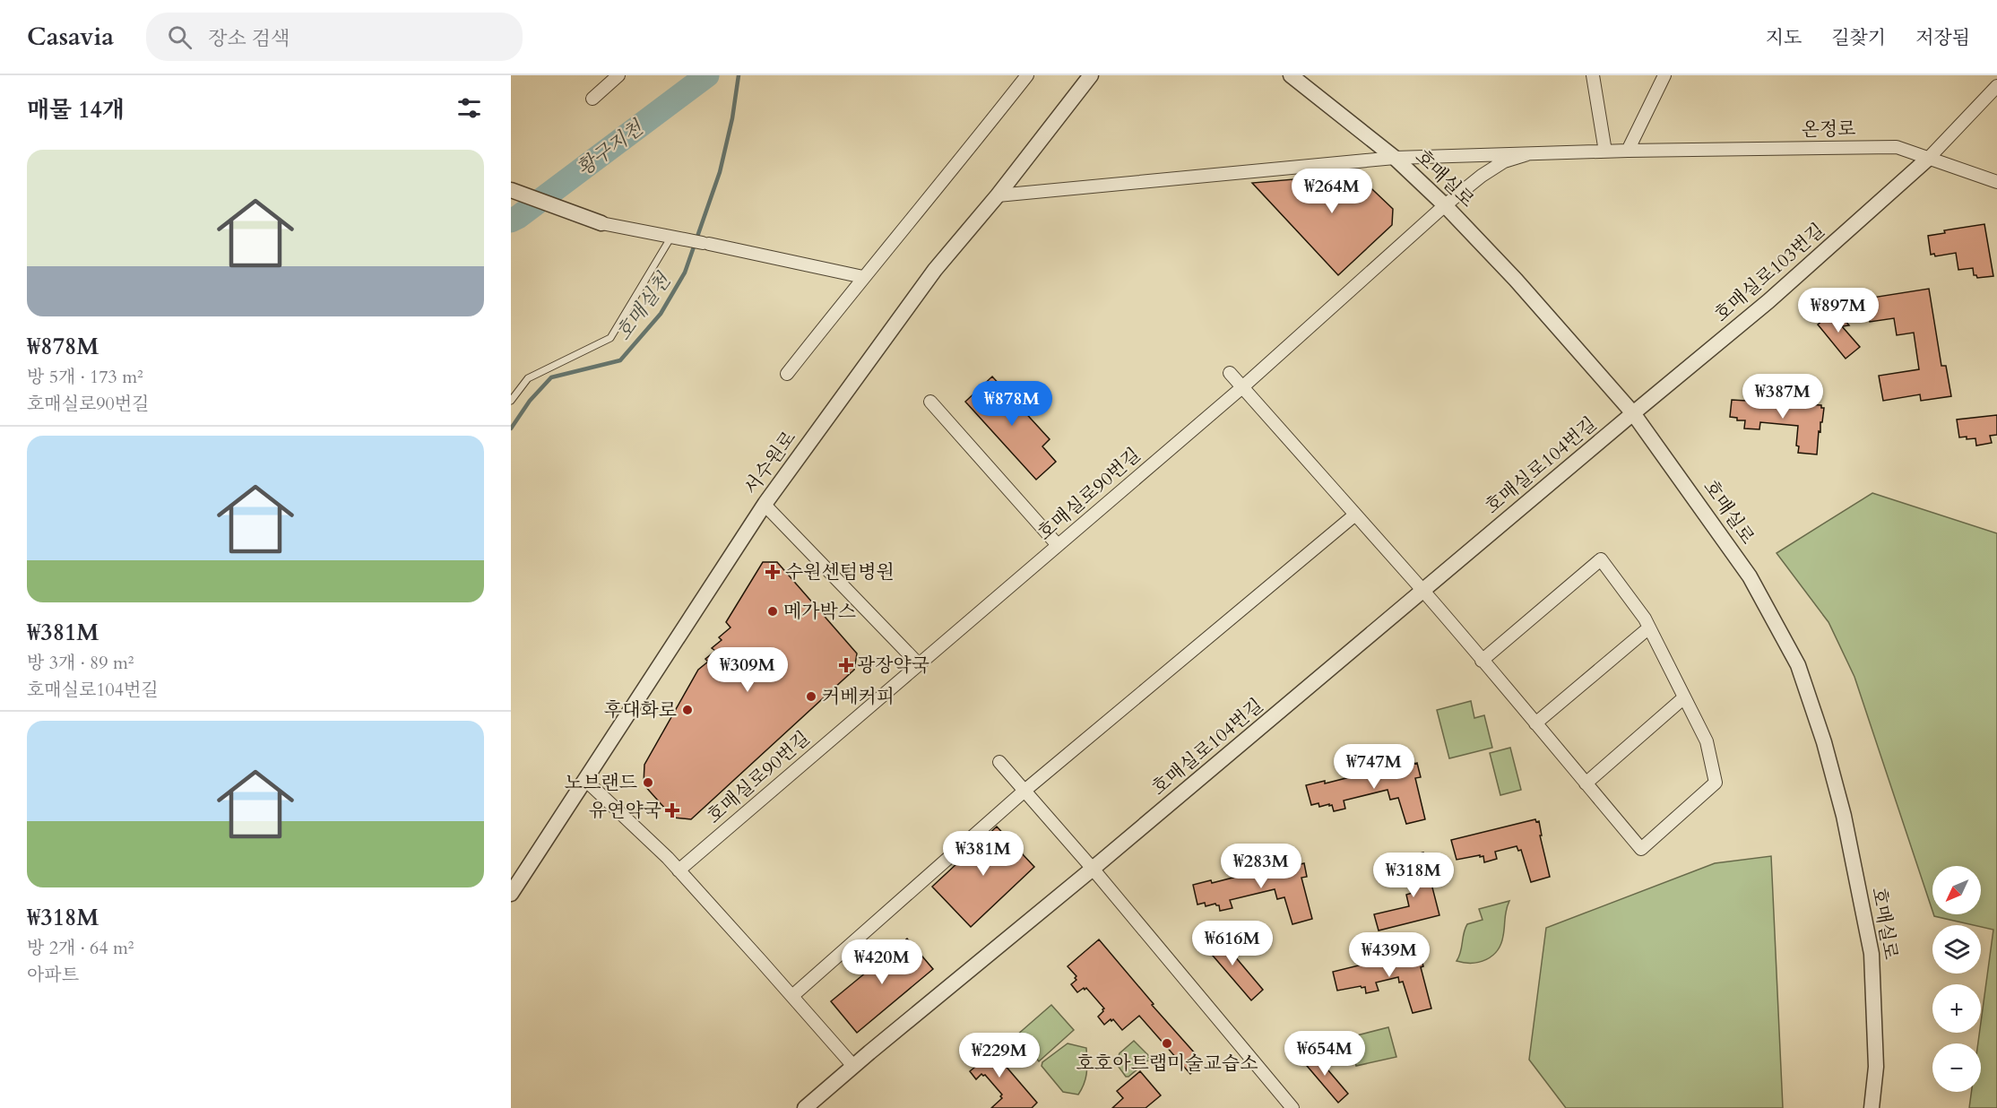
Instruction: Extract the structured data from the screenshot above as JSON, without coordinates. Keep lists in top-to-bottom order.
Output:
{
  "streets": {
    "street": [
      "온정로",
      "호매실로",
      "호매실로103번길",
      "서수원로",
      "호매실로104번길",
      "호매실로90번길"
    ]
  },
  "crossings": [
    ["온정로", "호매실로"],
    ["온정로", "호매실로103번길"],
    ["온정로", "서수원로"],
    ["온정로", "호매실로90번길"],
    ["호매실로", "호매실로103번길"],
    ["호매실로", "호매실로104번길"],
    ["호매실로", "호매실로90번길"],
    ["호매실로103번길", "호매실로104번길"]
  ],
  "water": ["황구지천", "호매실천"],
  "places": {
    "health": ["수원센텀병원", "광장약국", "유연약국"],
    "other": [
      "메가박스",
      "커베커피",
      "후대화로",
      "노브랜드",
      "호호아트랩미술교습소"
    ]
  },
  "north": "bottom left",
  "page": {
    "header": "Casavia",
    "search": "장소 검색",
    "nav": ["지도", "길찾기", "저장됨"],
    "heading": "매물 14개",
    "list": [
      {
        "name": "₩878M",
        "note": "방 5개 · 173 m² · 호매실로90번길"
      },
      {
        "name": "₩381M",
        "note": "방 3개 · 89 m² · 호매실로104번길"
      },
      {
        "name": "₩318M",
        "note": "방 2개 · 64 m² · 아파트"
      }
    ],
    "price": [
      "₩264M",
      "₩897M",
      "₩387M",
      "₩878M",
      "₩309M",
      "₩747M",
      "₩381M",
      "₩283M",
      "₩318M",
      "₩616M",
      "₩439M",
      "₩420M",
      "₩654M",
      "₩229M"
    ],
    "map_buttons": ["+", "−"]
  }
}
